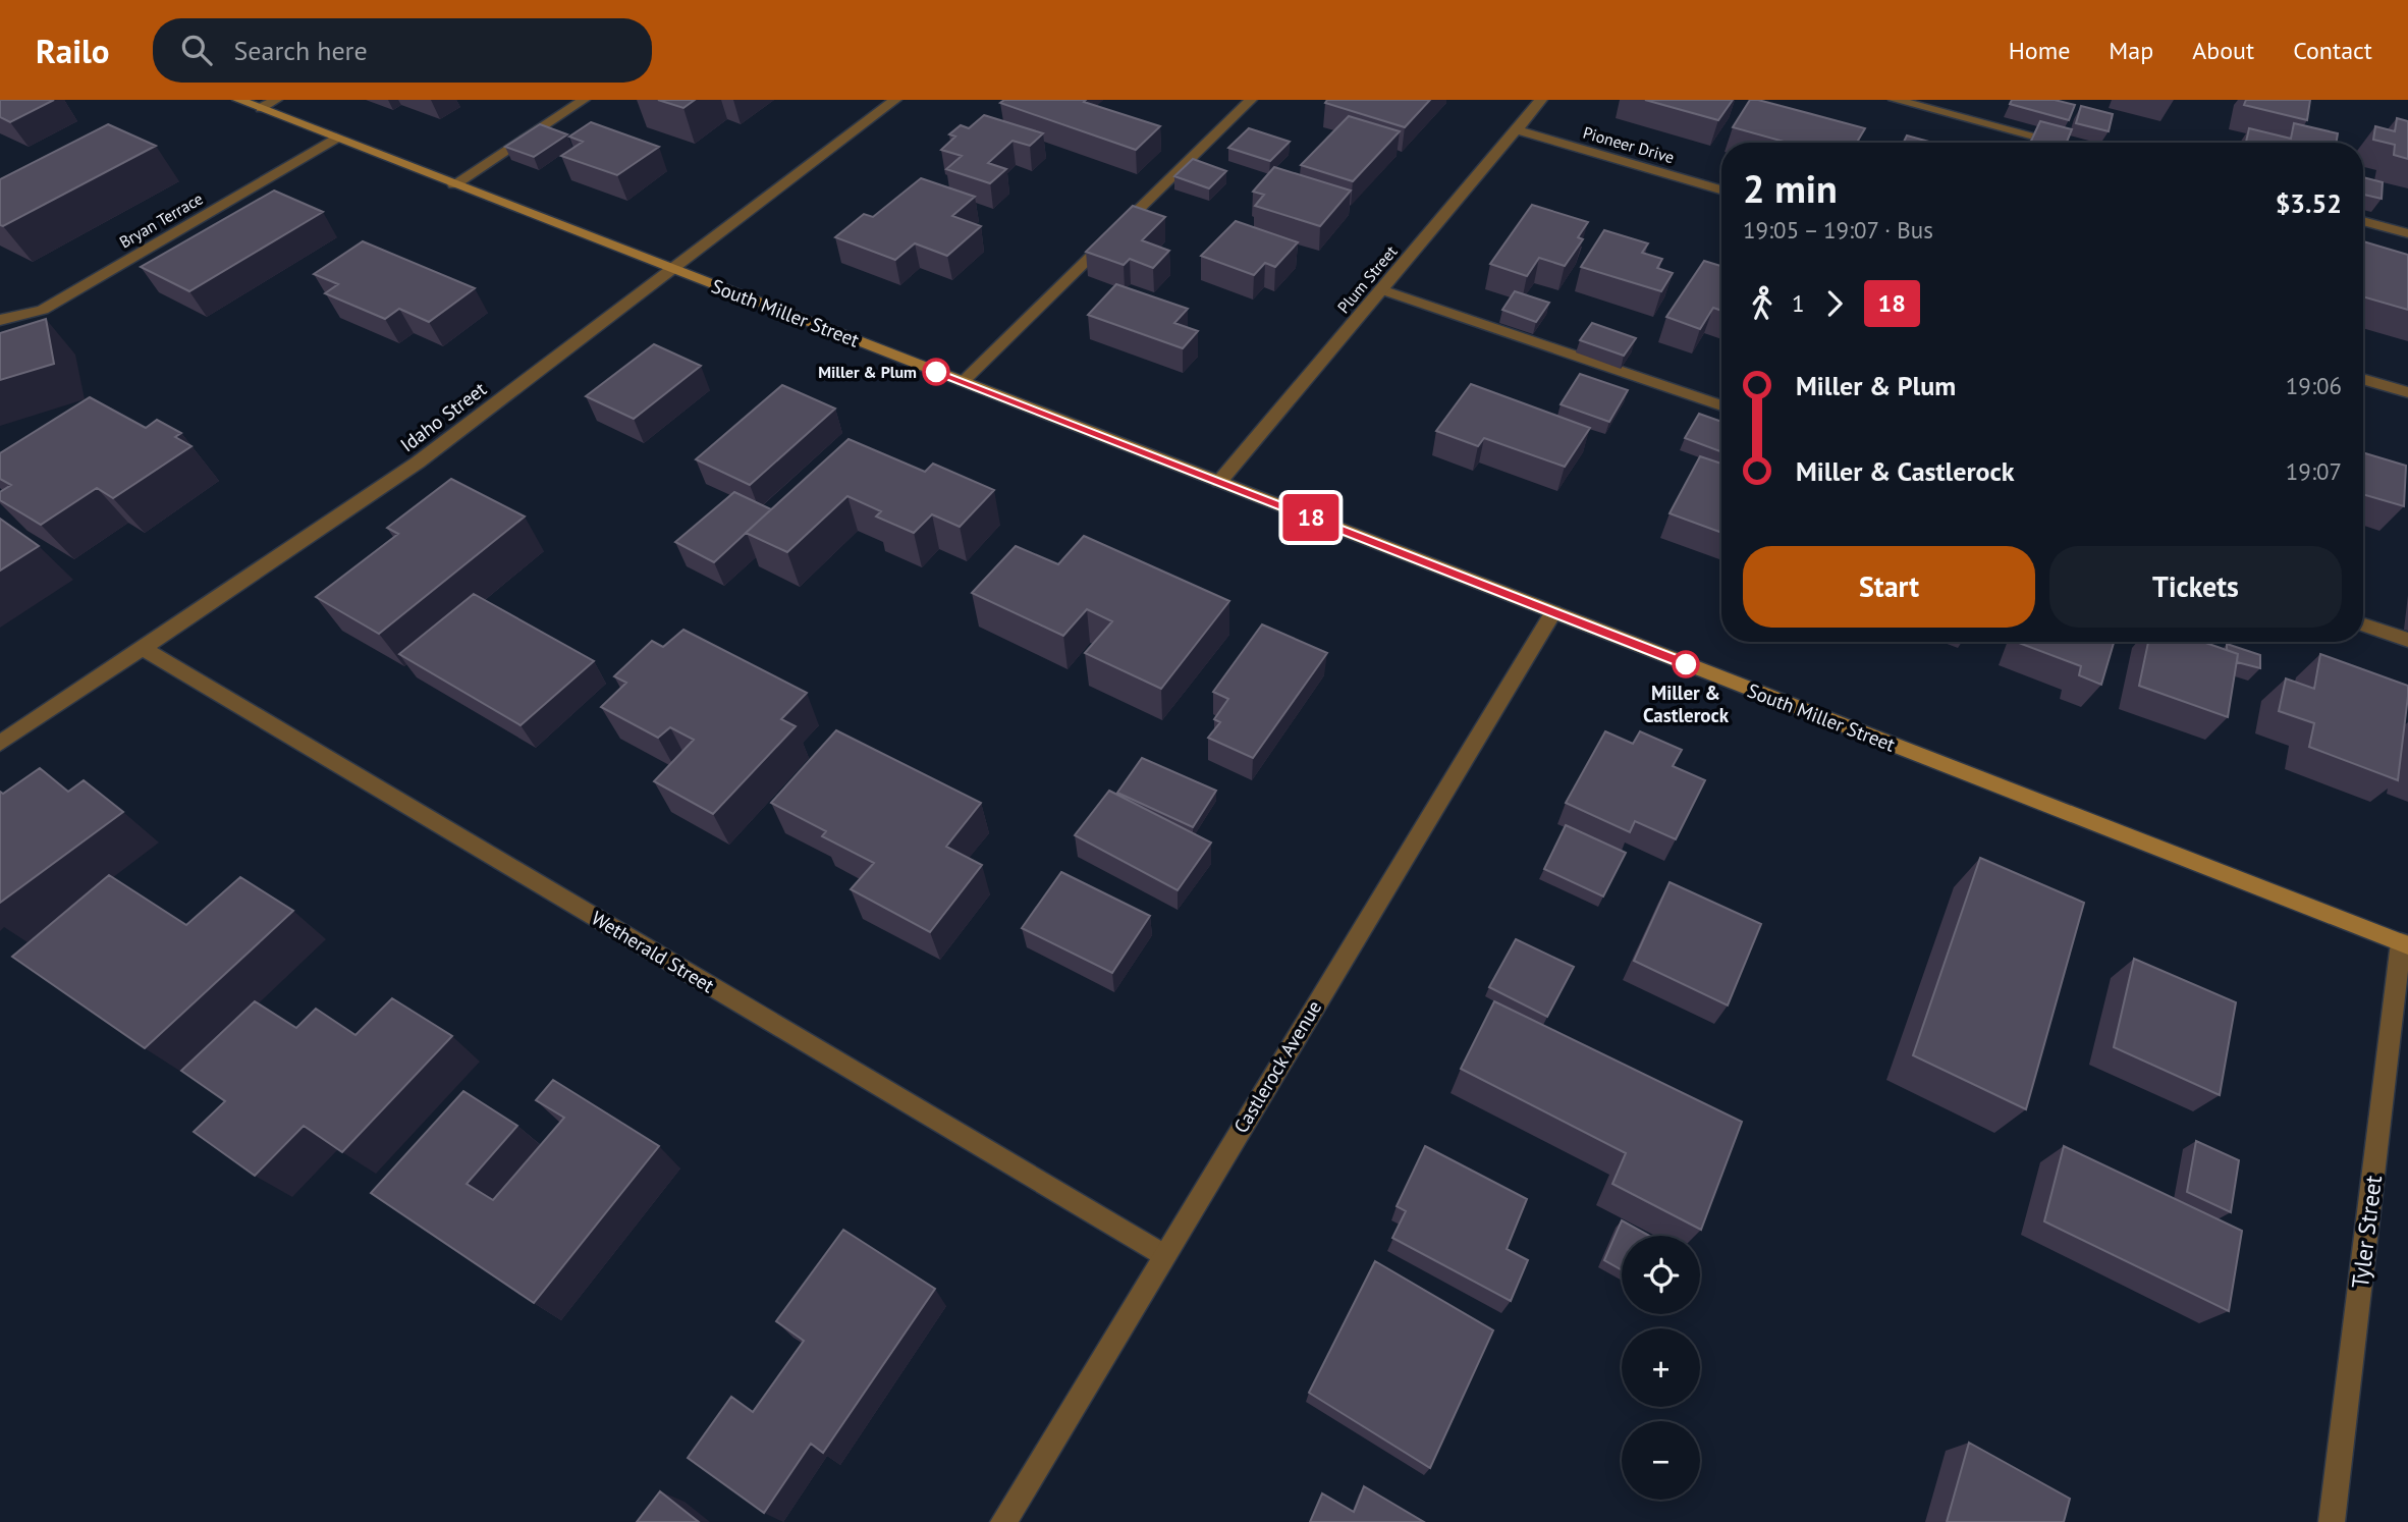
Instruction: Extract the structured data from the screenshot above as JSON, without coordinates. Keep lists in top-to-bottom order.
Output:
{
  "streets": {
    "main road": ["South Miller Street"],
    "street": [
      "Pioneer Drive",
      "Bryan Terrace",
      "Plum Street",
      "Idaho Street",
      "Wetherald Street",
      "Castlerock Avenue",
      "Tyler Street"
    ]
  },
  "crossings": [
    ["Pioneer Drive", "Plum Street"],
    ["Bryan Terrace", "South Miller Street"],
    ["Plum Street", "South Miller Street"],
    ["South Miller Street", "Idaho Street"],
    ["South Miller Street", "Castlerock Avenue"],
    ["South Miller Street", "Tyler Street"],
    ["Idaho Street", "Wetherald Street"],
    ["Wetherald Street", "Castlerock Avenue"]
  ],
  "places": ["Miller & Plum", "Miller & Castlerock"],
  "lines": ["bus line 18"],
  "page": {
    "header": "Railo",
    "search": "Search here",
    "nav": [
      "Home",
      "Map",
      "About",
      "Contact"
    ],
    "on_map": "18",
    "heading": ["2 min", "19:05 – 19:07 · Bus", "$3.52"],
    "legs": ["1", "18"],
    "list": [
      {
        "name": "Miller & Plum",
        "value": "19:06"
      },
      {
        "name": "Miller & Castlerock",
        "value": "19:07"
      }
    ],
    "buttons": ["Start", "Tickets"],
    "map_buttons": ["+", "−"]
  }
}
